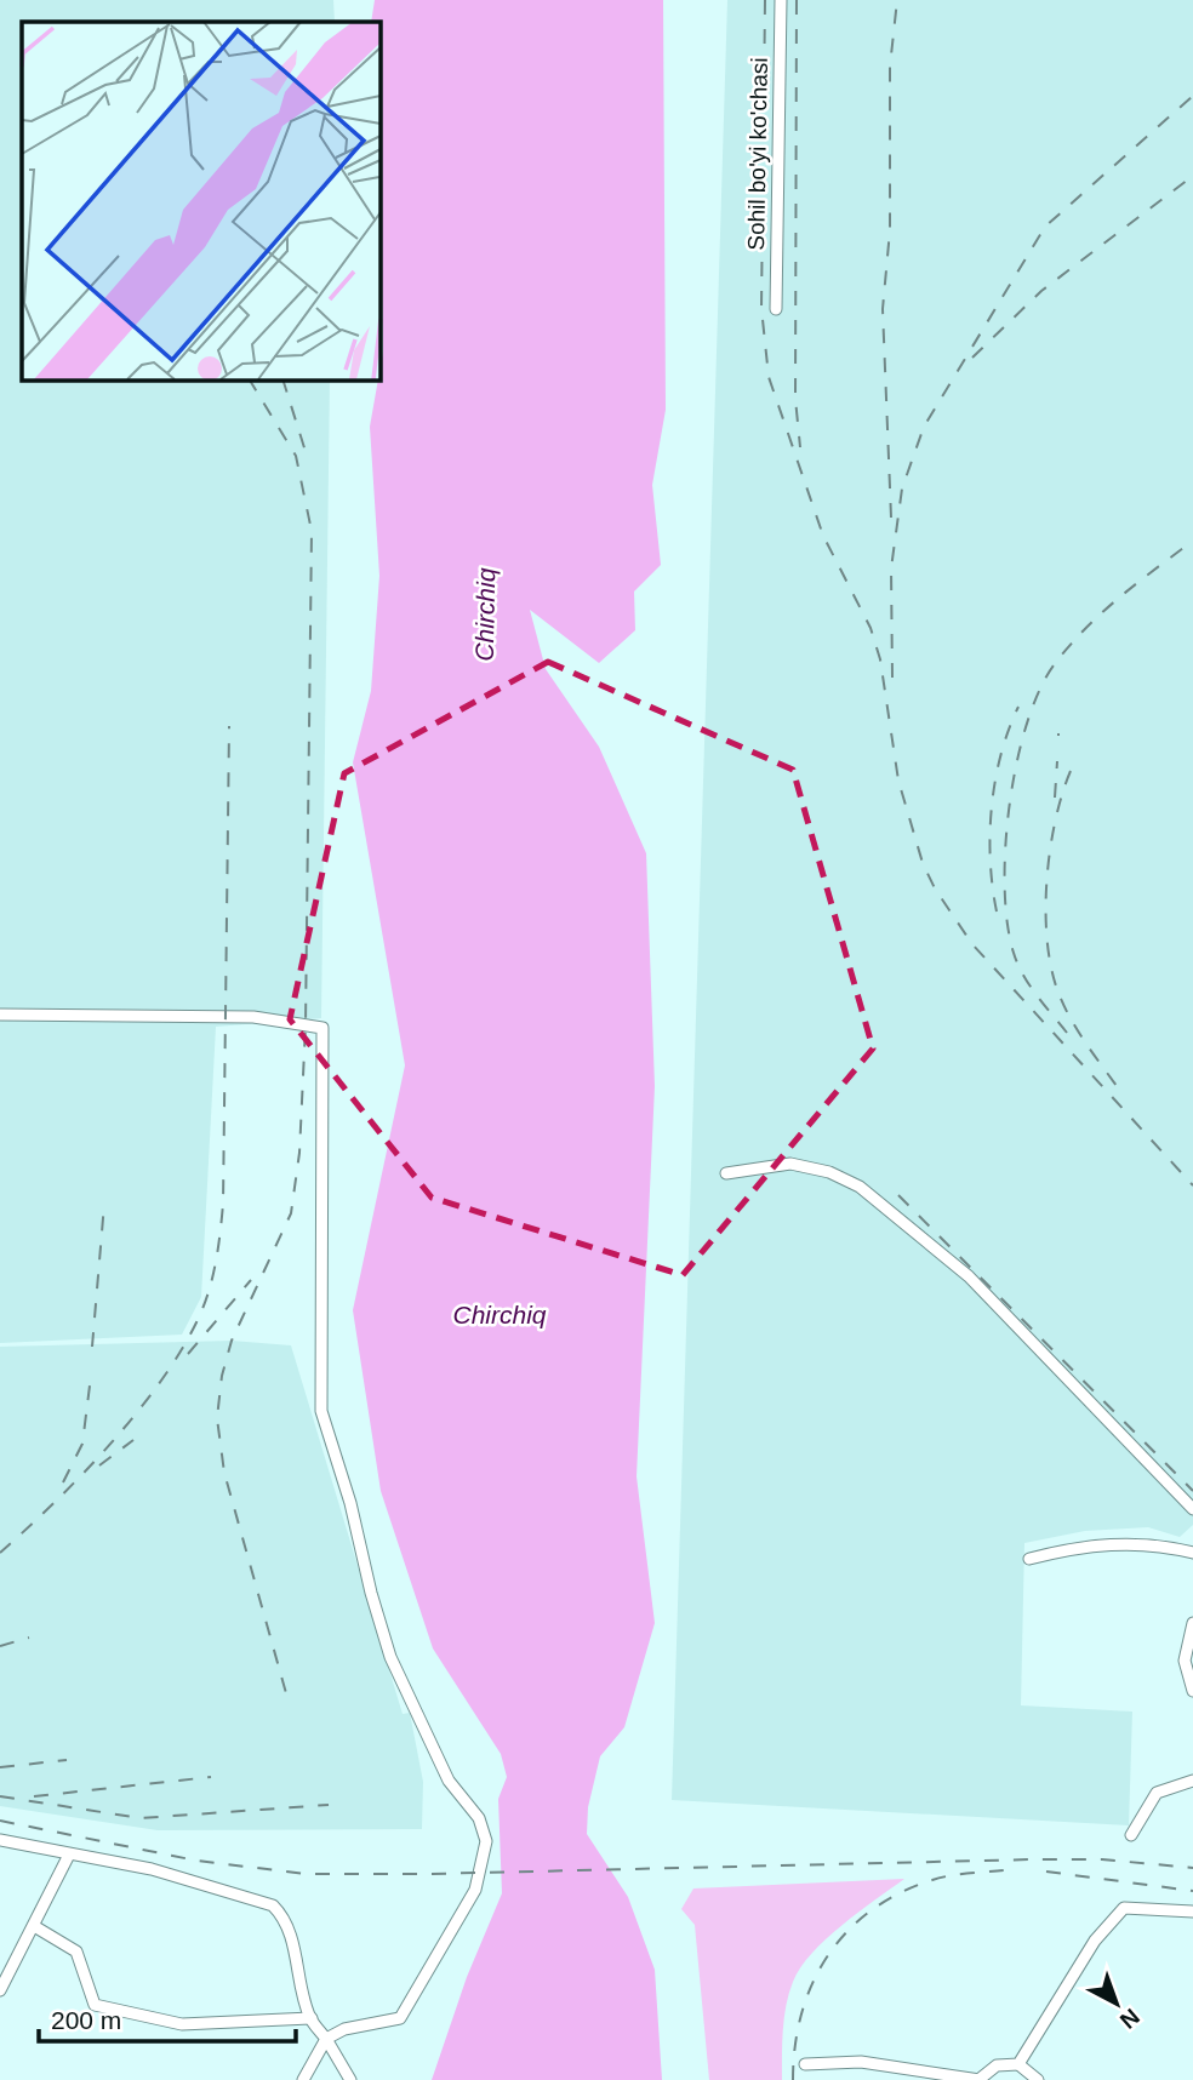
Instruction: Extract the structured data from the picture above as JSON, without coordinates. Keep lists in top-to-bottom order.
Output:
{
  "streets": {
    "street": ["Sohil bo'yi ko'chasi"]
  },
  "water": ["Chirchiq"],
  "scale_bar": "200 m",
  "north": "bottom right"
}
